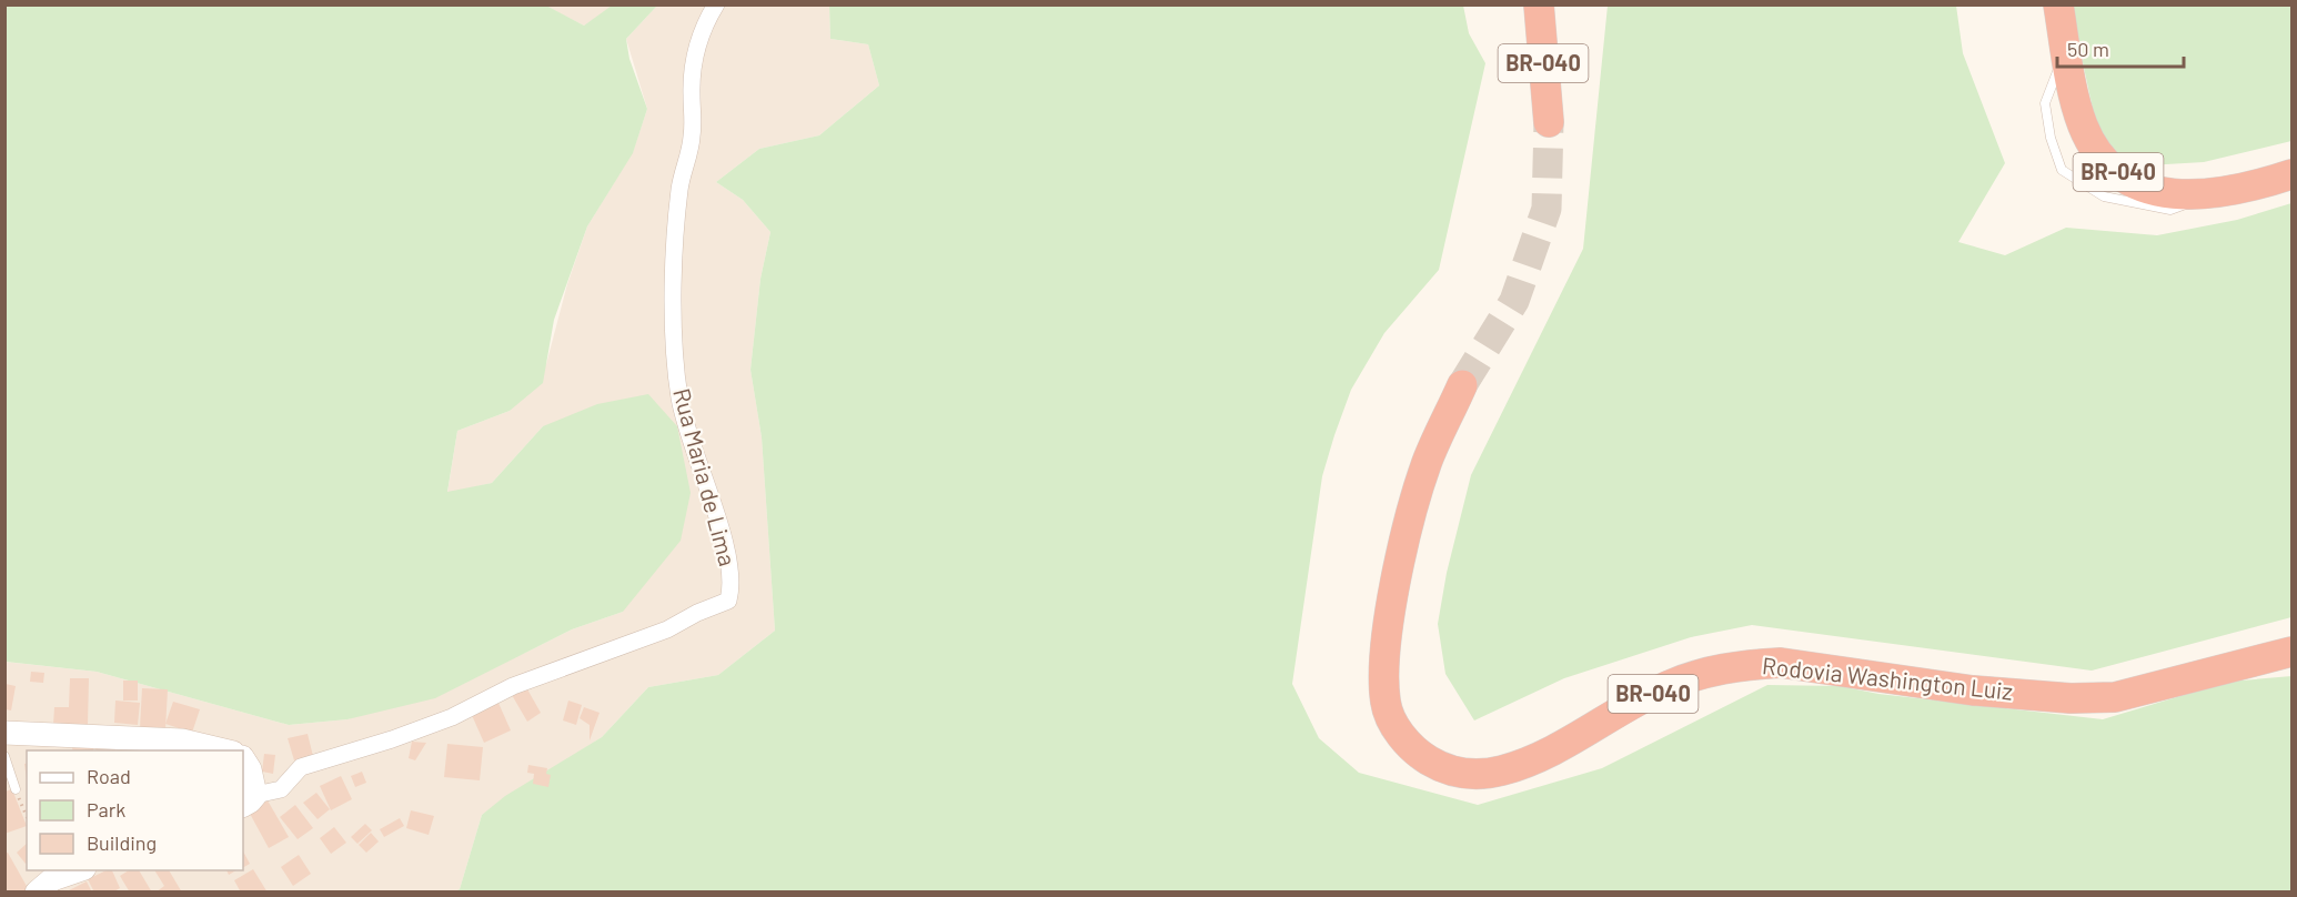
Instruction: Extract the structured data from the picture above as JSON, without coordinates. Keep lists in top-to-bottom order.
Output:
{
  "streets": {
    "highway": ["BR-040", "Rodovia Washington Luiz"],
    "street": ["Rua Maria de Lima"]
  },
  "legend": ["Road", "Park", "Building"],
  "scale_bar": "50 m"
}
